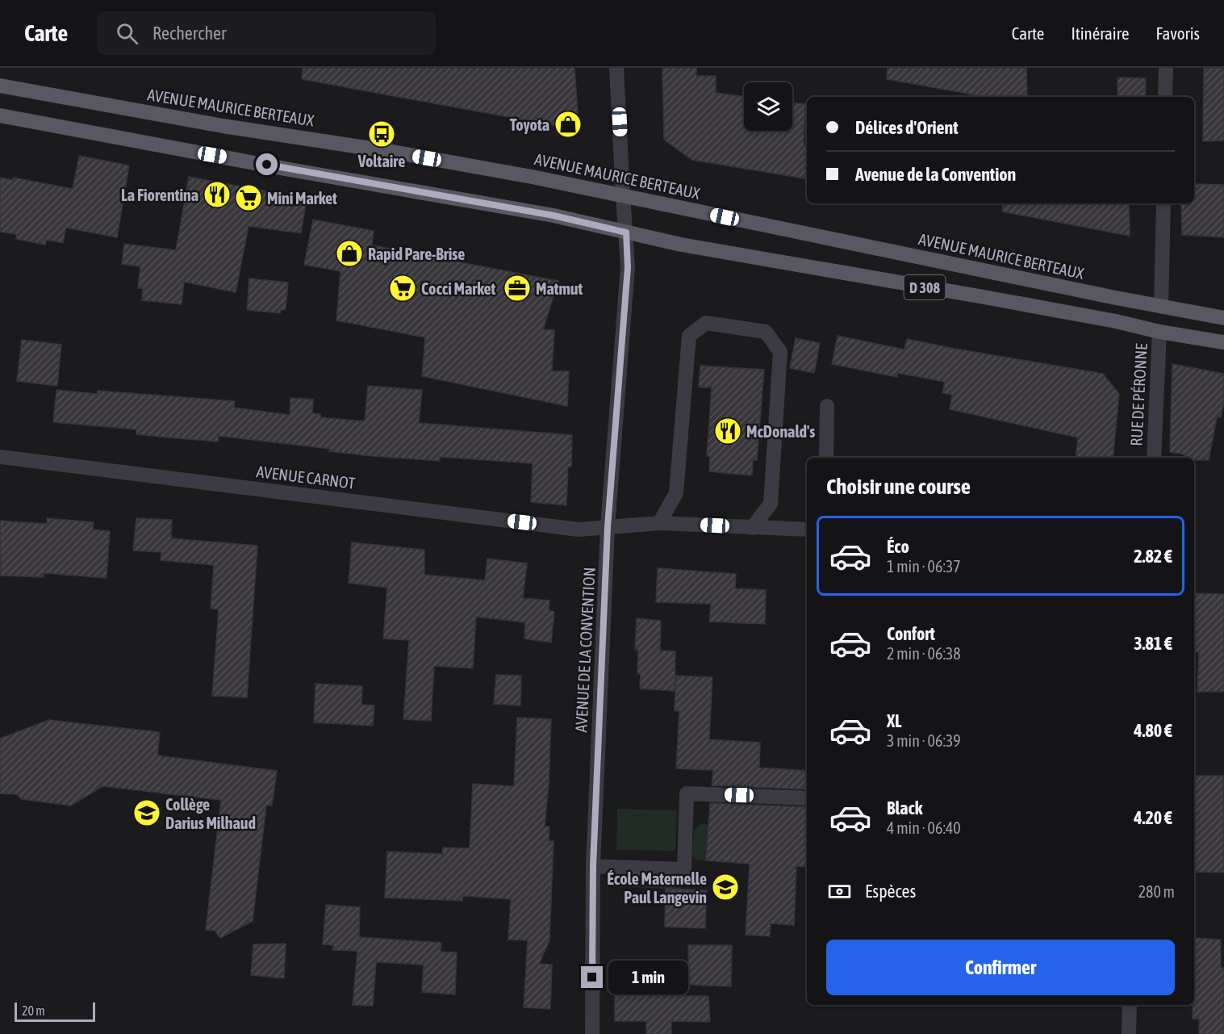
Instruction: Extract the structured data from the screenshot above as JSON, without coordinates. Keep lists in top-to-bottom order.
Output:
{
  "streets": {
    "main road": ["AVENUE MAURICE BERTEAUX", "D 308"],
    "street": ["RUE DE PÉRONNE", "AVENUE CARNOT", "AVENUE DE LA CONVENTION"]
  },
  "crossings": [
    ["AVENUE MAURICE BERTEAUX", "AVENUE DE LA CONVENTION"],
    ["D 308", "RUE DE PÉRONNE"],
    ["D 308", "AVENUE DE LA CONVENTION"],
    ["AVENUE CARNOT", "AVENUE DE LA CONVENTION"]
  ],
  "places": {
    "shop": ["Toyota", "Rapid Pare-Brise"],
    "bus stop": ["Voltaire"],
    "restaurant": ["La Fiorentina", "McDonald's"],
    "supermarket": ["Mini Market", "Cocci Market"],
    "office": ["Matmut"],
    "school or university": ["Collège Darius Milhaud", "École Maternelle Paul Langevin"]
  },
  "scale_bar": "20 m",
  "page": {
    "header": "Carte",
    "search": "Rechercher",
    "nav": ["Carte", "Itinéraire", "Favoris"],
    "banner": ["Délices d'Orient", "Avenue de la Convention"],
    "heading": "Choisir une course",
    "list": [
      {
        "name": "Éco",
        "note": "1 min · 06:37",
        "value": "2.82 €"
      },
      {
        "name": "Confort",
        "note": "2 min · 06:38",
        "value": "3.81 €"
      },
      {
        "name": "XL",
        "note": "3 min · 06:39",
        "value": "4.80 €"
      },
      {
        "name": "Black",
        "note": "4 min · 06:40",
        "value": "4.20 €"
      }
    ],
    "pay": ["Espèces", "280 m"],
    "buttons": "Confirmer",
    "bubble": "1 min",
    "scale": "20 m"
  }
}
